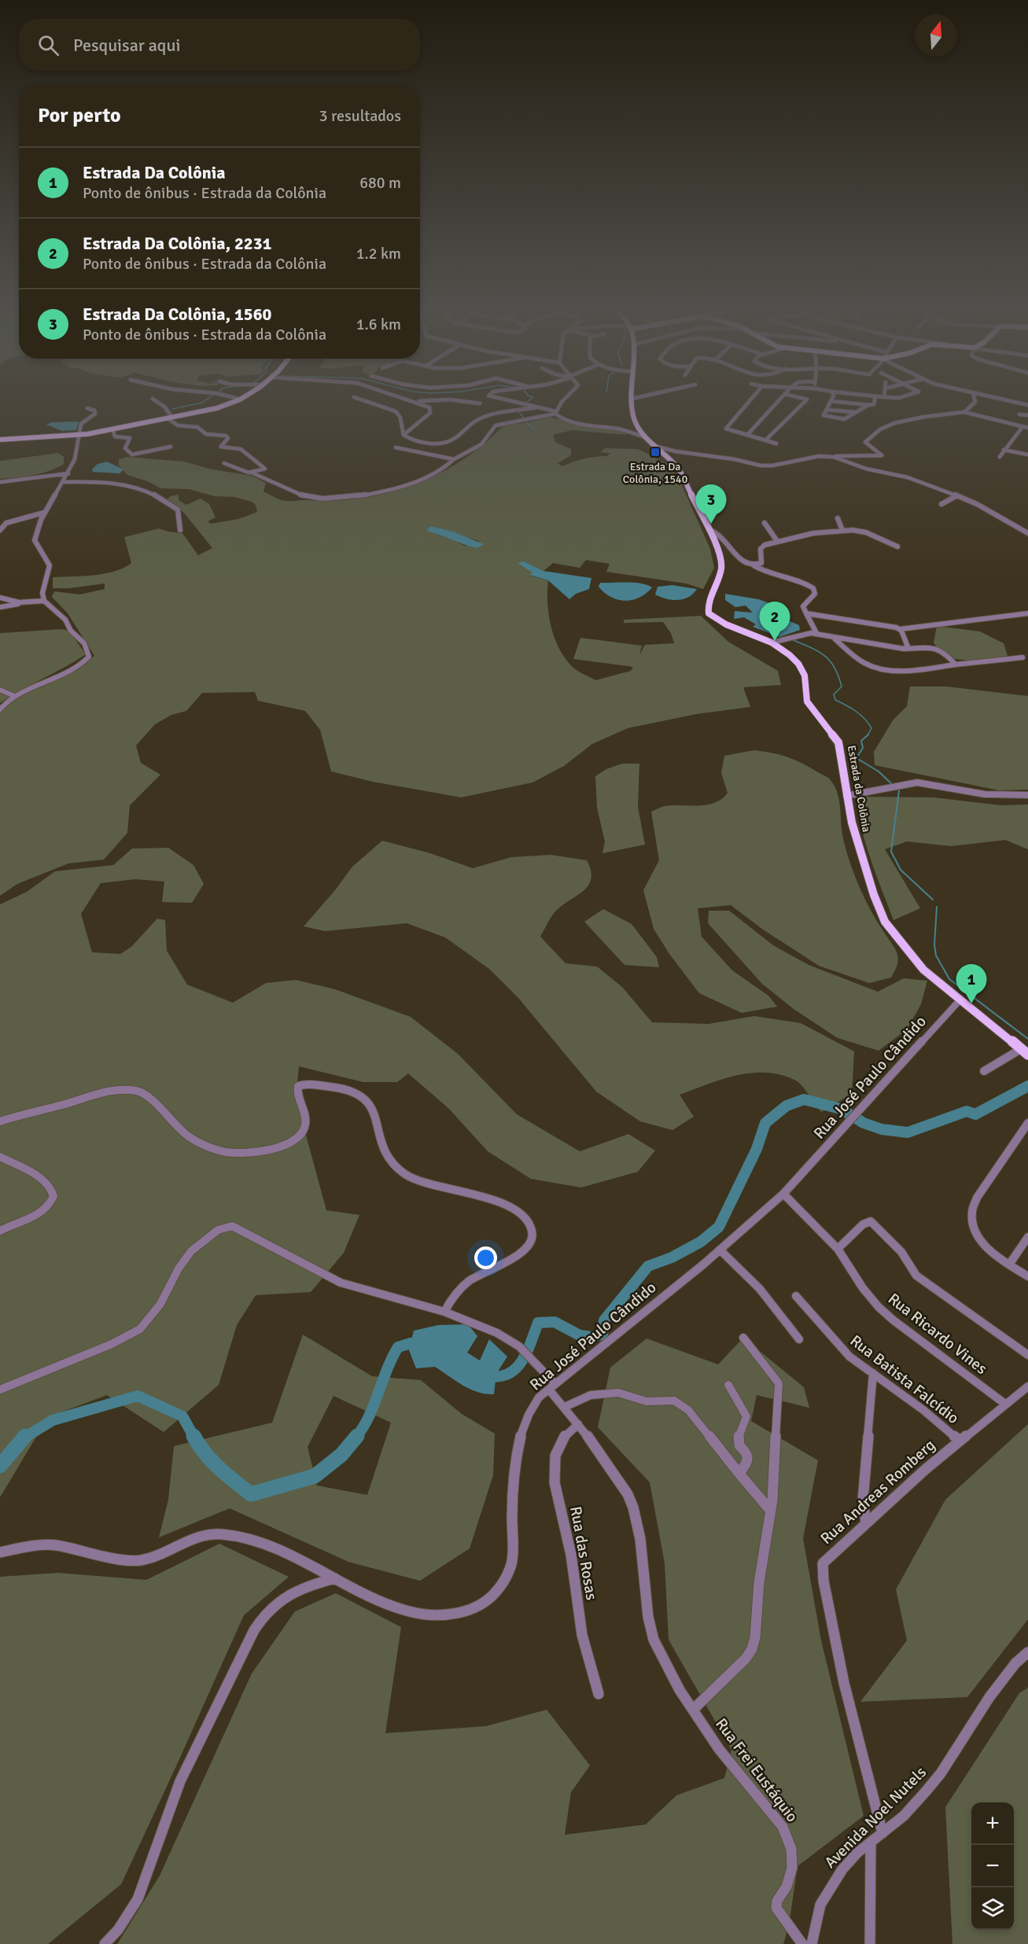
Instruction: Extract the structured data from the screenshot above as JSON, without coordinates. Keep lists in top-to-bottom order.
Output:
{
  "streets": {
    "main road": ["Estrada da Colônia"],
    "street": [
      "Rua José Paulo Cândido",
      "Rua Ricardo Vines",
      "Rua Batista Falcídio",
      "Rua Andreas Romberg",
      "Rua das Rosas",
      "Rua Frei Eustáquio",
      "Avenida Noel Nutels"
    ]
  },
  "crossings": [
    ["Estrada da Colônia", "Rua José Paulo Cândido"],
    ["Rua José Paulo Cândido", "Rua Ricardo Vines"],
    ["Rua José Paulo Cândido", "Rua Frei Eustáquio"],
    ["Rua Ricardo Vines", "Rua Andreas Romberg"],
    ["Rua Batista Falcídio", "Rua Andreas Romberg"],
    ["Rua Andreas Romberg", "Avenida Noel Nutels"],
    ["Rua das Rosas", "Rua Frei Eustáquio"]
  ],
  "places": {
    "transit": ["Estrada Da Colônia, 1540"]
  },
  "north": "top",
  "page": {
    "search": "Pesquisar aqui",
    "heading": ["Por perto", "3 resultados"],
    "list": [
      {
        "mark": "1",
        "name": "Estrada Da Colônia",
        "note": "Ponto de ônibus · Estrada da Colônia",
        "value": "680 m"
      },
      {
        "mark": "2",
        "name": "Estrada Da Colônia, 2231",
        "note": "Ponto de ônibus · Estrada da Colônia",
        "value": "1.2 km"
      },
      {
        "mark": "3",
        "name": "Estrada Da Colônia, 1560",
        "note": "Ponto de ônibus · Estrada da Colônia",
        "value": "1.6 km"
      }
    ],
    "pins": ["3", "2", "1"],
    "map_buttons": ["+", "−"]
  }
}
